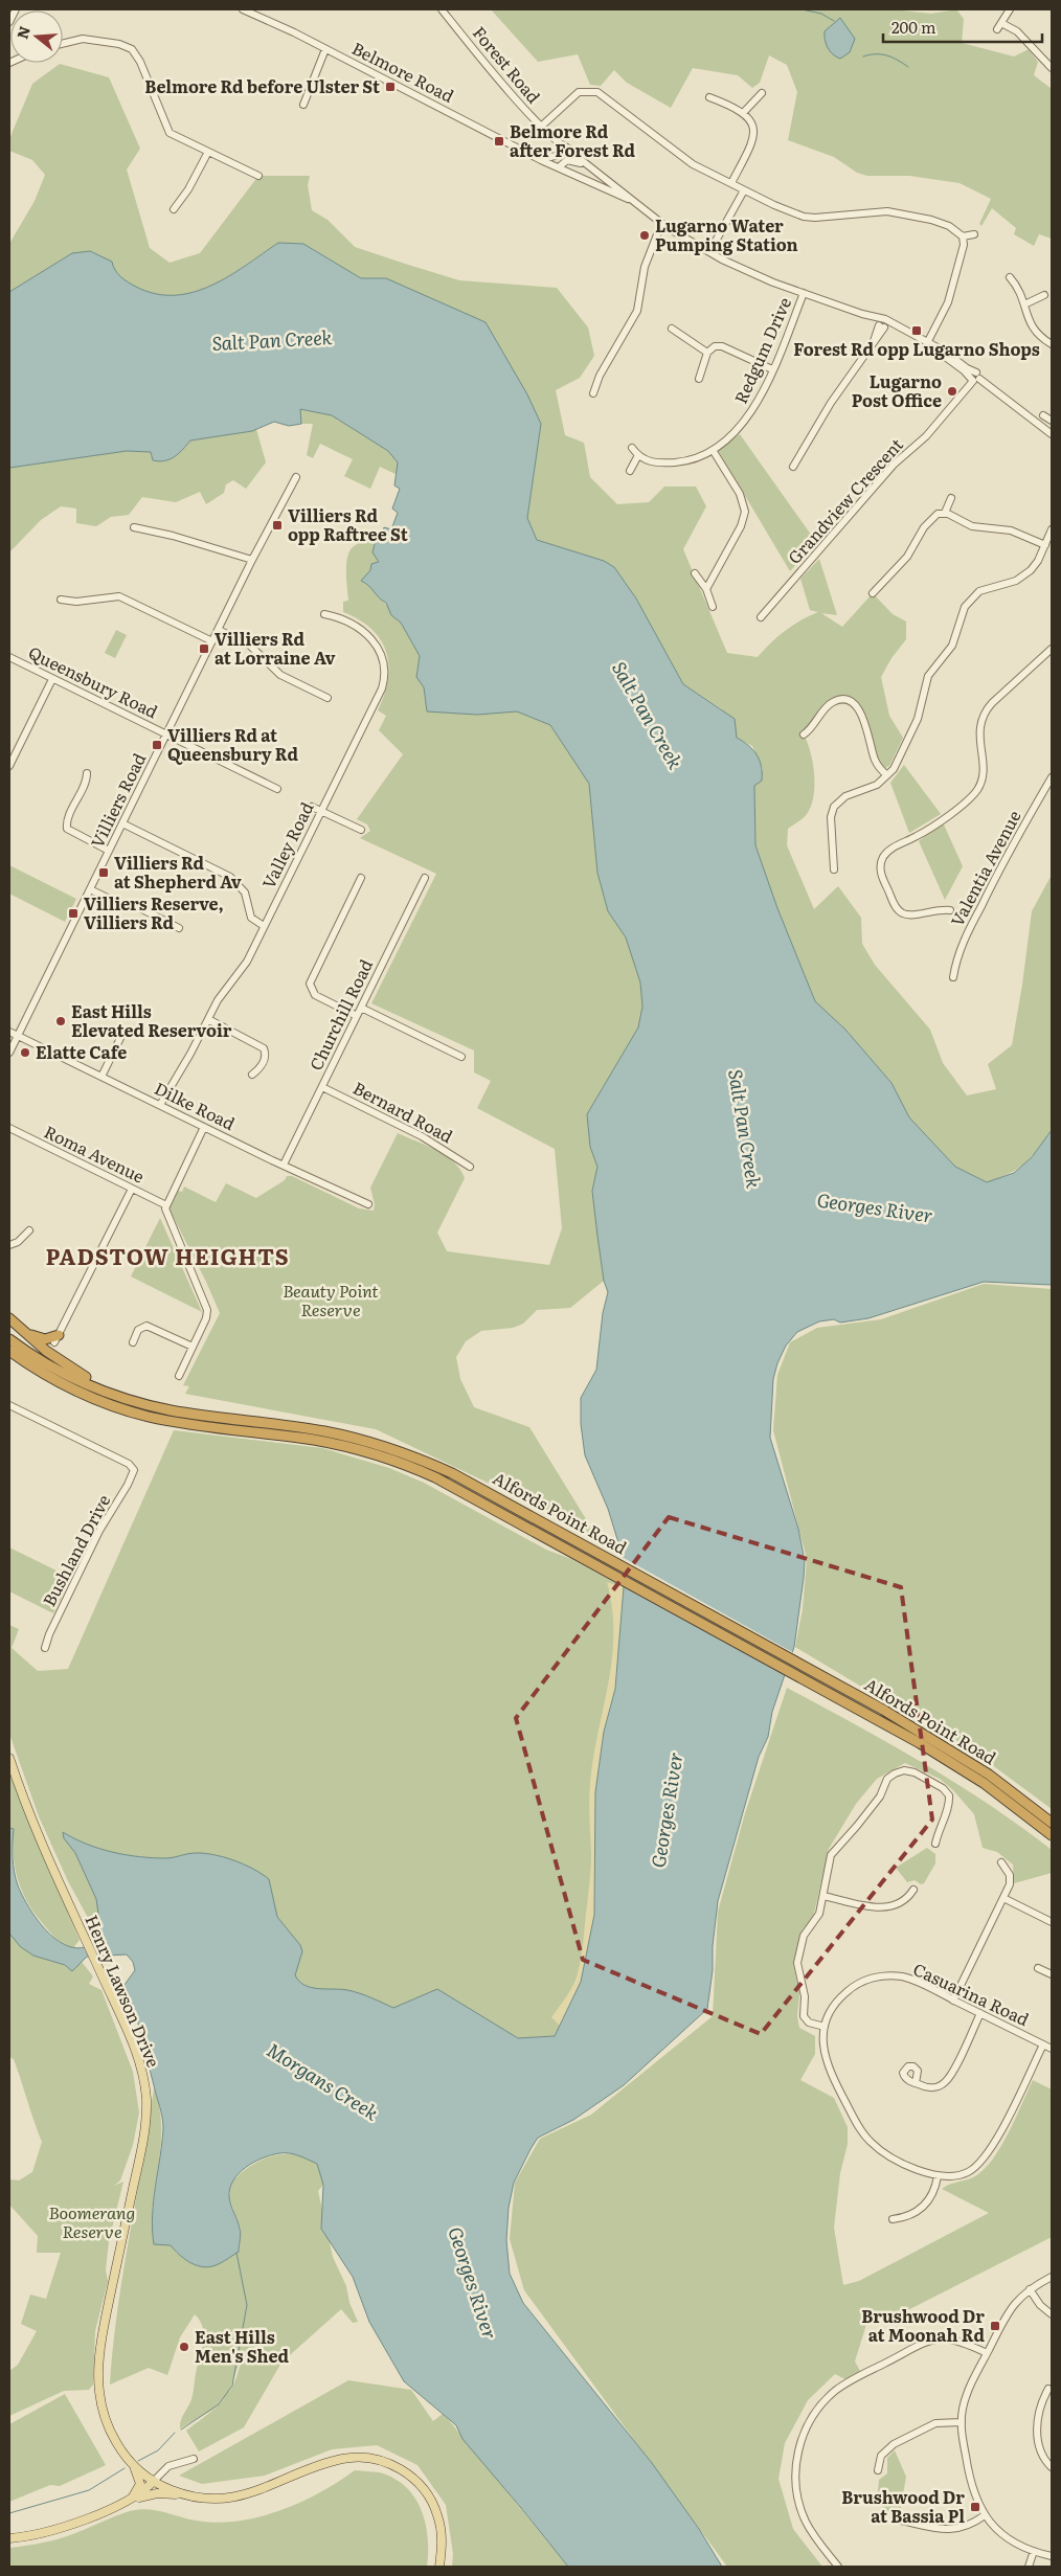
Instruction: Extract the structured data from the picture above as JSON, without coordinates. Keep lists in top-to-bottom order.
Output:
{
  "streets": {
    "highway": ["Alfords Point Road"],
    "main road": ["Henry Lawson Drive"],
    "street": [
      "Forest Road",
      "Belmore Road",
      "Redgum Drive",
      "Grandview Crescent",
      "Queensbury Road",
      "Villiers Road",
      "Valley Road",
      "Valentia Avenue",
      "Churchill Road",
      "Dilke Road",
      "Bernard Road",
      "Roma Avenue",
      "Bushland Drive",
      "Casuarina Road"
    ]
  },
  "crossings": [
    ["Forest Road", "Belmore Road"],
    ["Queensbury Road", "Villiers Road"],
    ["Villiers Road", "Dilke Road"],
    ["Valley Road", "Dilke Road"],
    ["Churchill Road", "Dilke Road"],
    ["Churchill Road", "Bernard Road"]
  ],
  "districts": ["PADSTOW HEIGHTS"],
  "water": ["Salt Pan Creek", "Georges River", "Morgans Creek"],
  "parks": ["Beauty Point Reserve", "Boomerang Reserve"],
  "places": {
    "transit": [
      "Belmore Rd before Ulster St",
      "Belmore Rd after Forest Rd",
      "Forest Rd opp Lugarno Shops",
      "Villiers Rd opp Raftree St",
      "Villiers Rd at Lorraine Av",
      "Villiers Rd at Queensbury Rd",
      "Villiers Rd at Shepherd Av",
      "Villiers Reserve, Villiers Rd",
      "Brushwood Dr at Moonah Rd",
      "Brushwood Dr at Bassia Pl"
    ],
    "other": [
      "Lugarno Water Pumping Station",
      "Lugarno Post Office",
      "East Hills Elevated Reservoir",
      "Elatte Cafe",
      "East Hills Men's Shed"
    ]
  },
  "scale_bar": "200 m",
  "north": "left"
}
